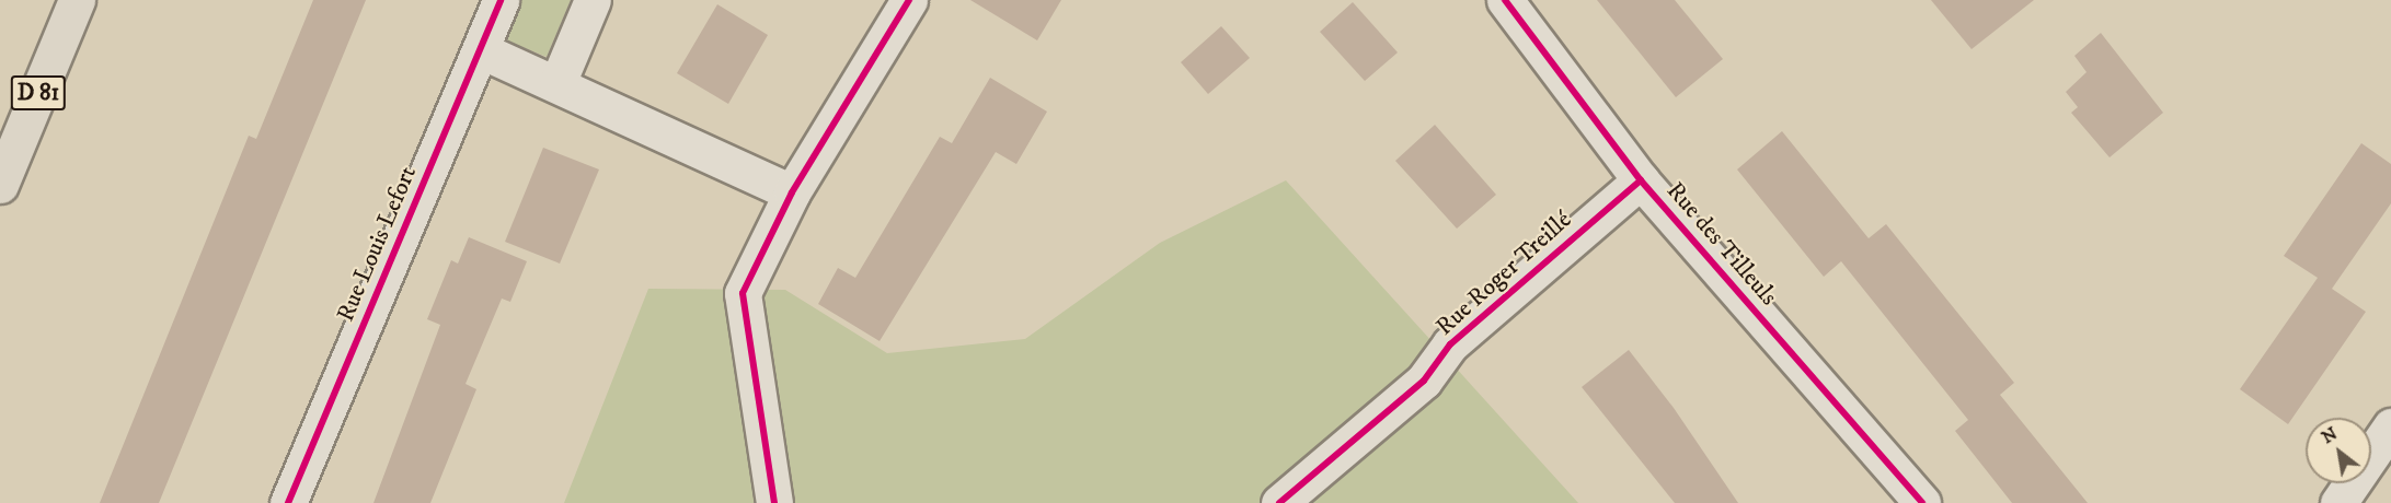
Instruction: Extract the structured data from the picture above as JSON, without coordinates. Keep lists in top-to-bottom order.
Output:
{
  "streets": {
    "main road": ["D 81"],
    "street": ["Rue Louis Lefort", "Rue des Tilleuls", "Rue Roger Treillé"]
  },
  "crossings": [
    ["Rue des Tilleuls", "Rue Roger Treillé"]
  ],
  "north": "top left"
}
